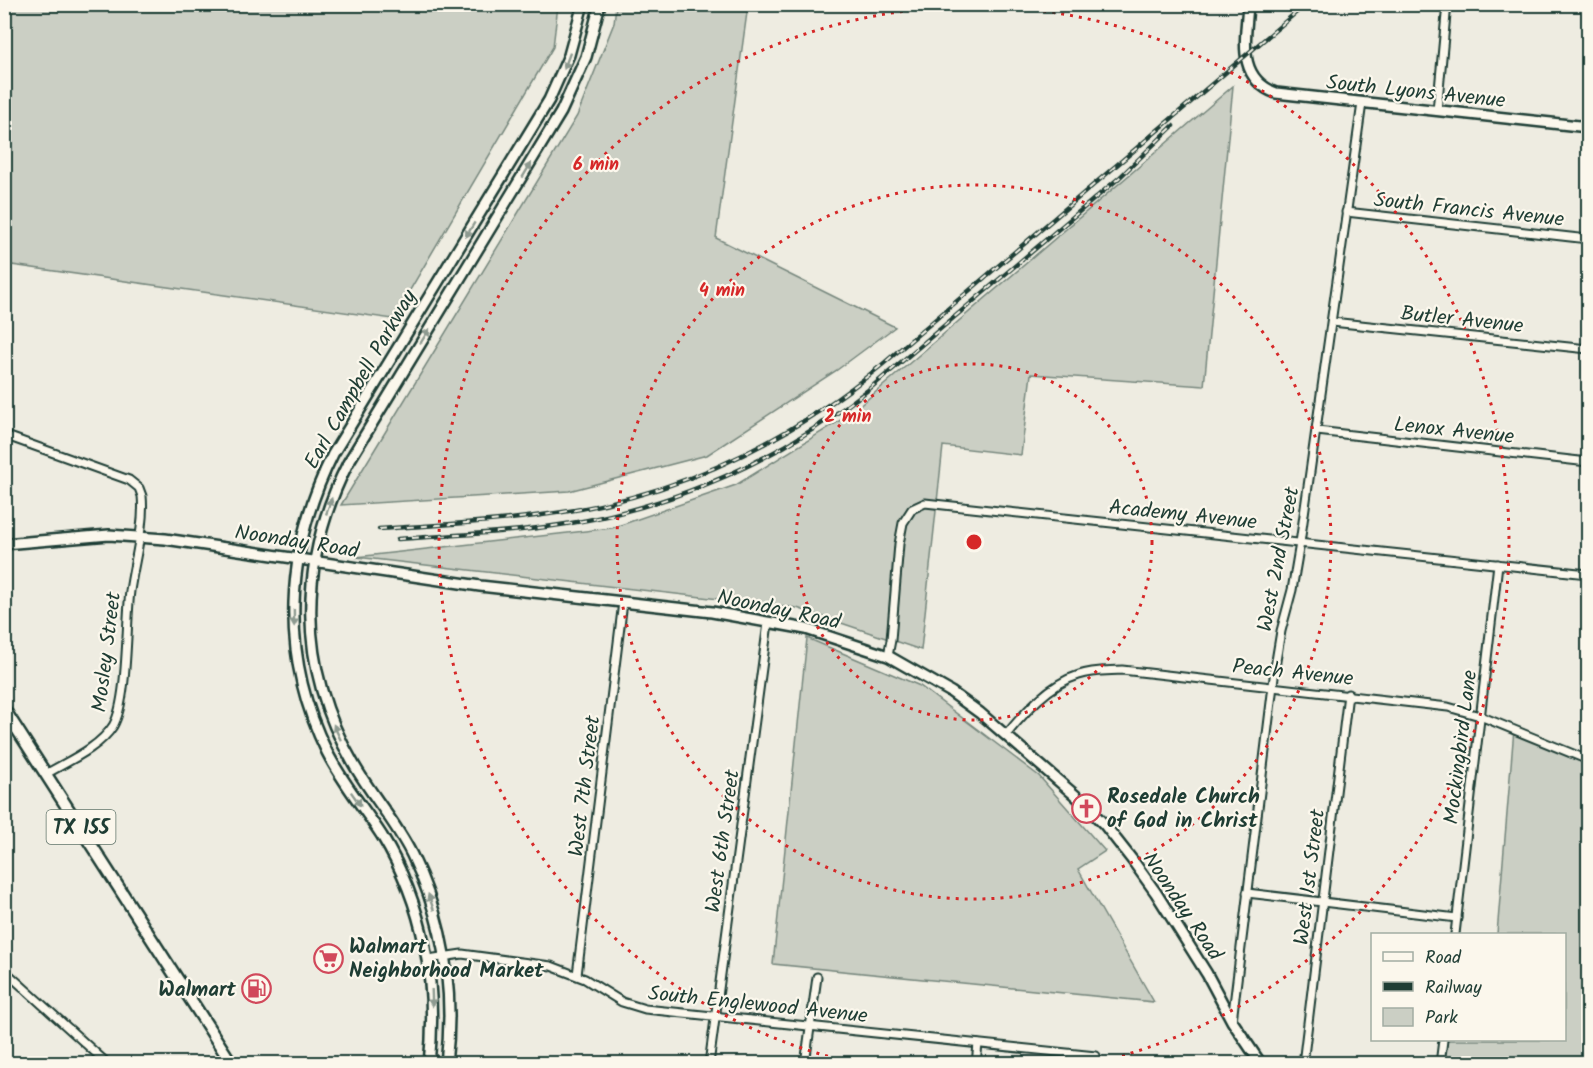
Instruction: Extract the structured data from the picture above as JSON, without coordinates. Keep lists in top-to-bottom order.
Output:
{
  "streets": {
    "main road": [
      "South Lyons Avenue",
      "Earl Campbell Parkway",
      "Noonday Road",
      "TX 155"
    ],
    "street": [
      "South Francis Avenue",
      "Butler Avenue",
      "Lenox Avenue",
      "Academy Avenue",
      "West 2nd Street",
      "Mosley Street",
      "Peach Avenue",
      "Mockingbird Lane",
      "West 7th Street",
      "West 6th Street",
      "West 1st Street",
      "South Englewood Avenue"
    ]
  },
  "crossings": [
    ["South Lyons Avenue", "West 2nd Street"],
    ["South Francis Avenue", "West 2nd Street"],
    ["Butler Avenue", "West 2nd Street"],
    ["Earl Campbell Parkway", "Noonday Road"],
    ["Earl Campbell Parkway", "South Englewood Avenue"],
    ["Lenox Avenue", "West 2nd Street"],
    ["Academy Avenue", "Noonday Road"],
    ["Academy Avenue", "West 2nd Street"],
    ["Academy Avenue", "Mockingbird Lane"],
    ["Noonday Road", "West 2nd Street"],
    ["Noonday Road", "Mosley Street"],
    ["Noonday Road", "Peach Avenue"],
    ["Noonday Road", "West 7th Street"],
    ["Noonday Road", "West 6th Street"],
    ["West 2nd Street", "Peach Avenue"],
    ["Mosley Street", "TX 155"],
    ["Peach Avenue", "Mockingbird Lane"],
    ["Peach Avenue", "West 1st Street"],
    ["West 7th Street", "South Englewood Avenue"],
    ["West 6th Street", "South Englewood Avenue"]
  ],
  "places": {
    "church": ["Rosedale Church of God in Christ"],
    "supermarket": ["Walmart Neighborhood Market"],
    "fuel station": ["Walmart"]
  },
  "legend": ["Road", "Railway", "Park"],
  "rings": ["6 min", "4 min", "2 min"]
}
